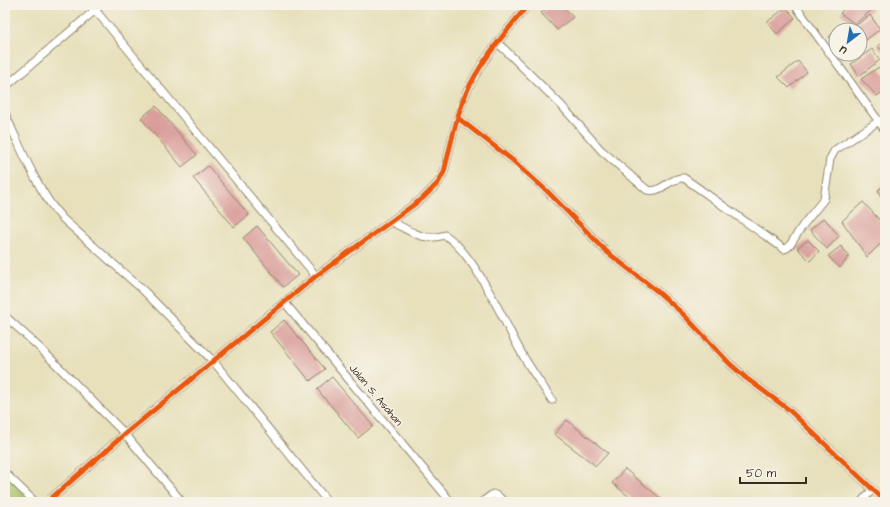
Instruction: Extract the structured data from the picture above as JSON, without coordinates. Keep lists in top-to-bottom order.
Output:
{
  "streets": {
    "street": ["Jalan S. Asahan"]
  },
  "scale_bar": "50 m",
  "north": "bottom left"
}
